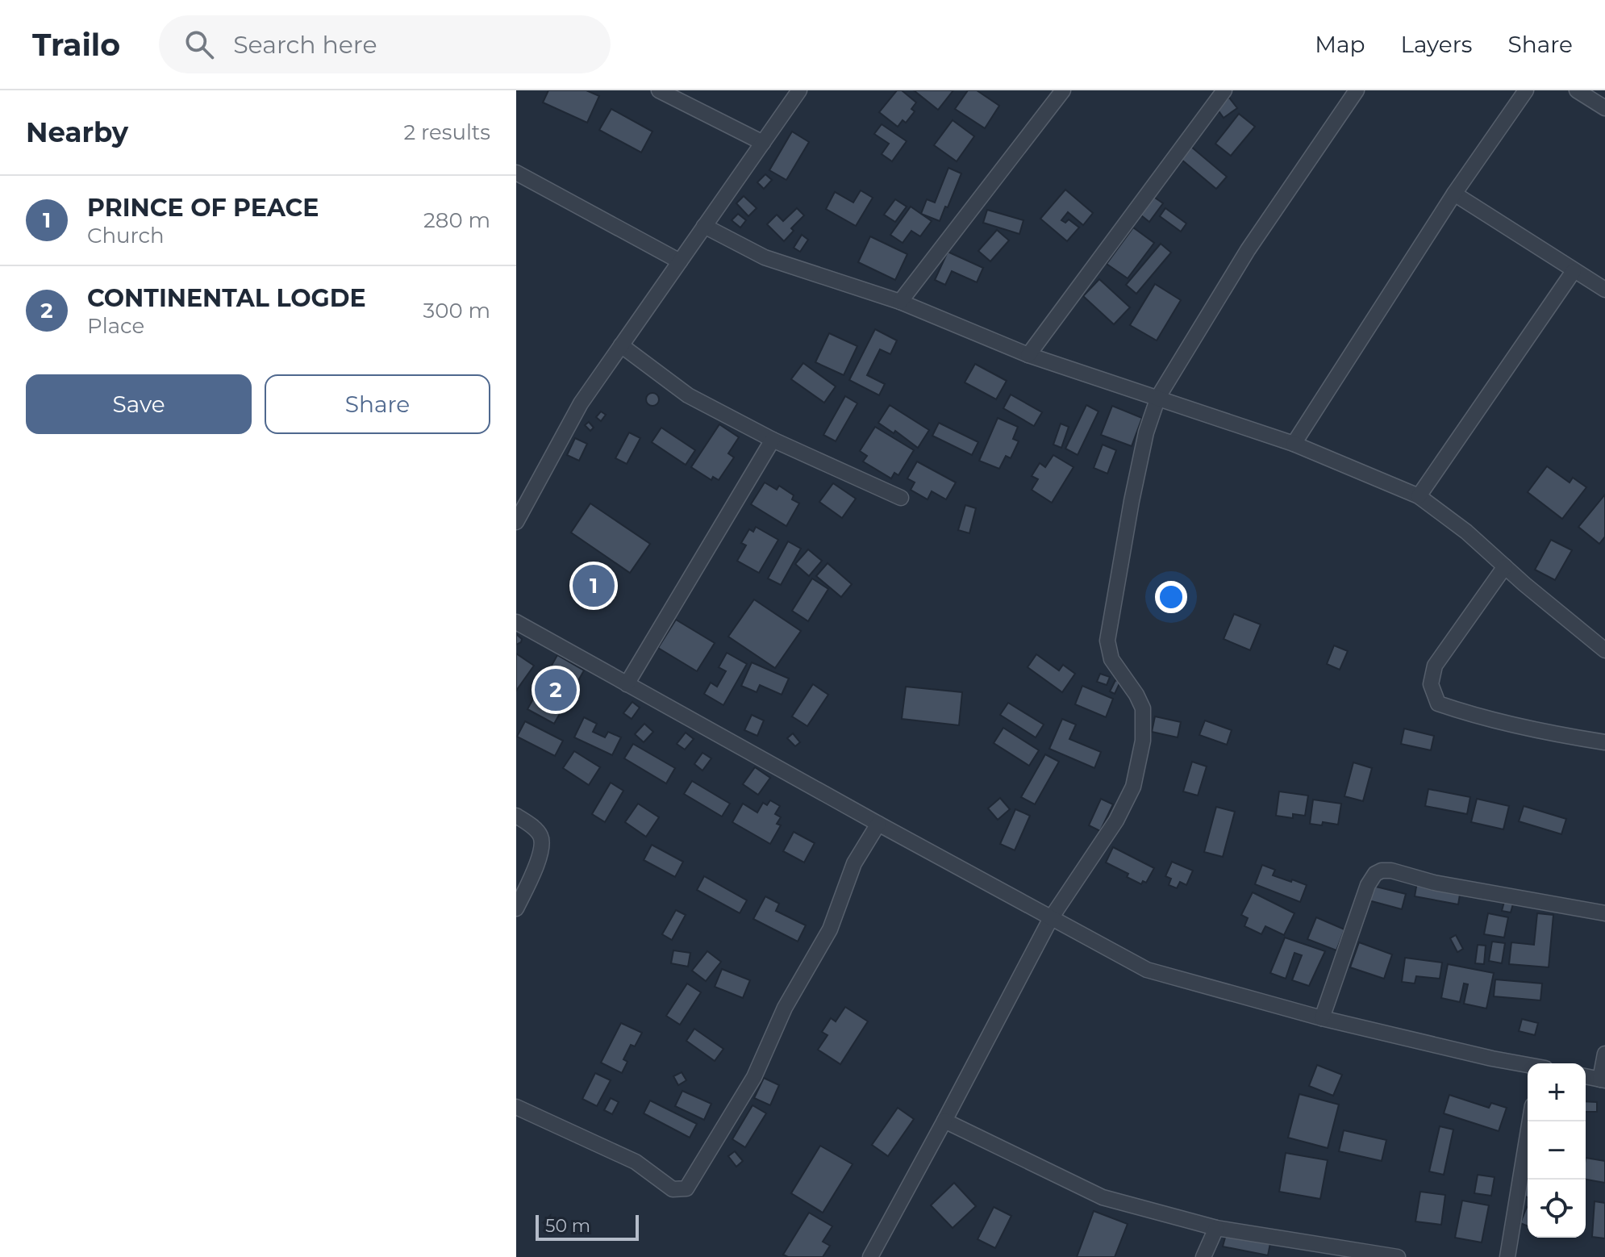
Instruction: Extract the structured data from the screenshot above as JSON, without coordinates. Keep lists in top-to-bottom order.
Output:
{
  "scale_bar": "50 m",
  "page": {
    "header": "Trailo",
    "search": "Search here",
    "nav": ["Map", "Layers", "Share"],
    "heading": ["Nearby", "2 results"],
    "list": [
      {
        "mark": "1",
        "name": "PRINCE OF PEACE",
        "note": "Church",
        "value": "280 m"
      },
      {
        "mark": "2",
        "name": "CONTINENTAL LOGDE",
        "note": "Place",
        "value": "300 m"
      }
    ],
    "buttons": ["Save", "Share"],
    "pins": ["1", "2"],
    "map_buttons": ["+", "−"],
    "scale": "50 m"
  }
}
